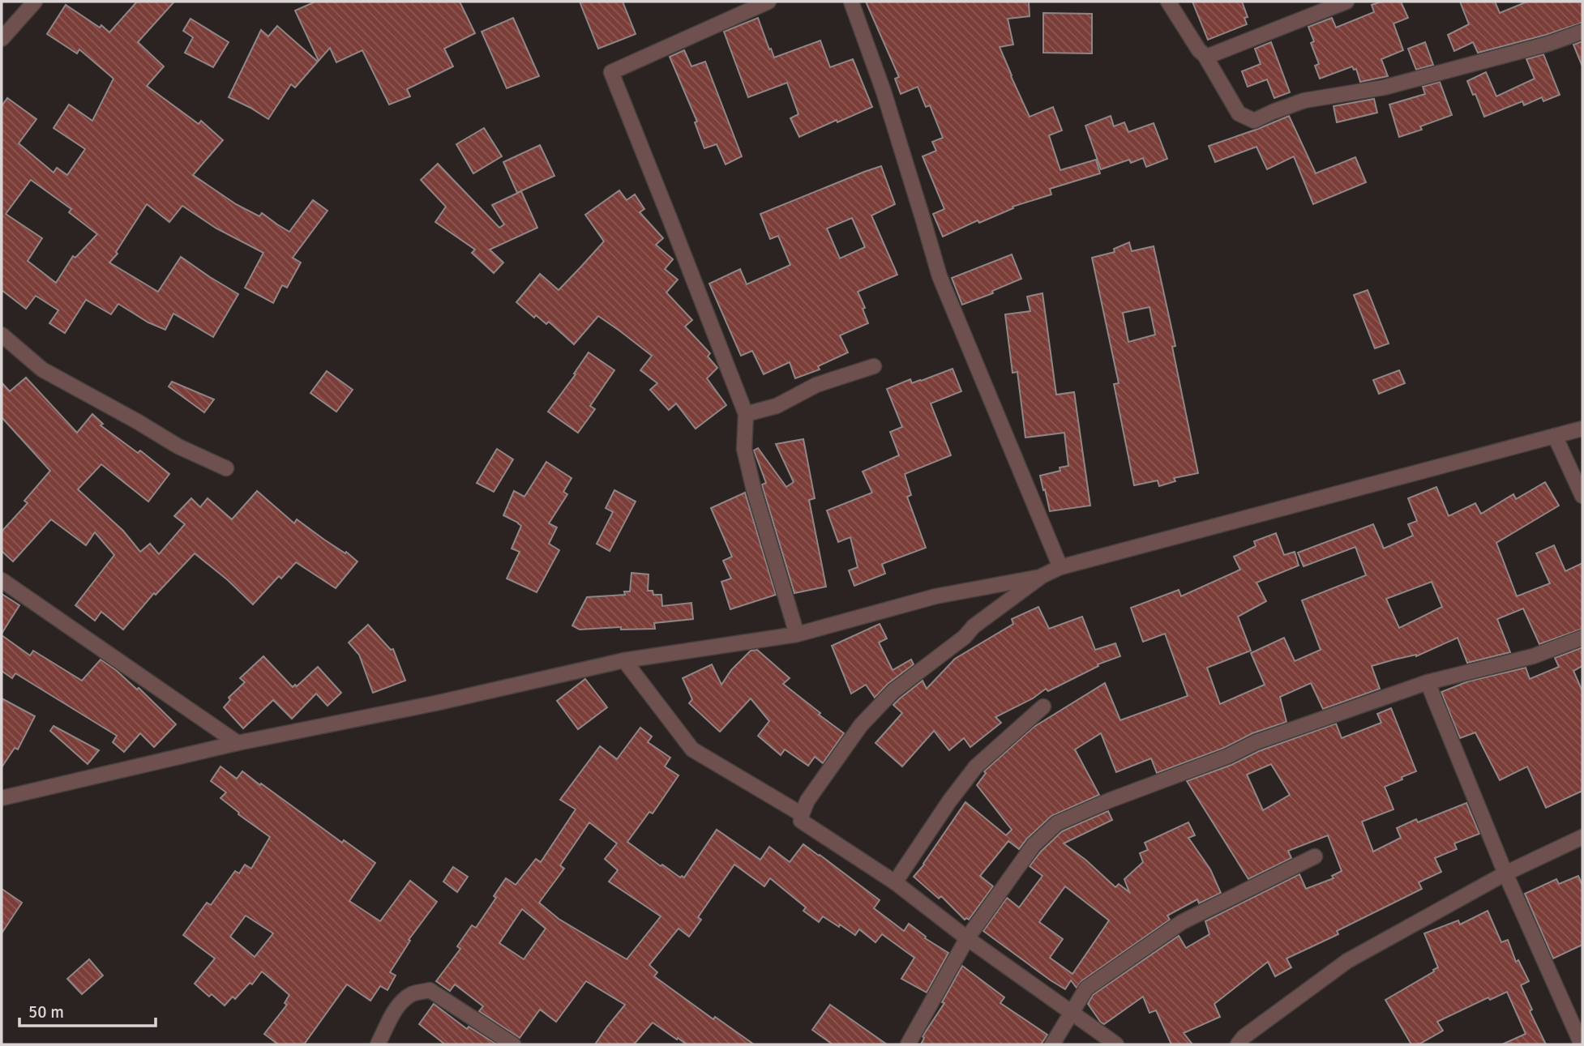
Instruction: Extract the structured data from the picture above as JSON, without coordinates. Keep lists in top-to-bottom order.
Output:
{
  "scale_bar": "50 m"
}
